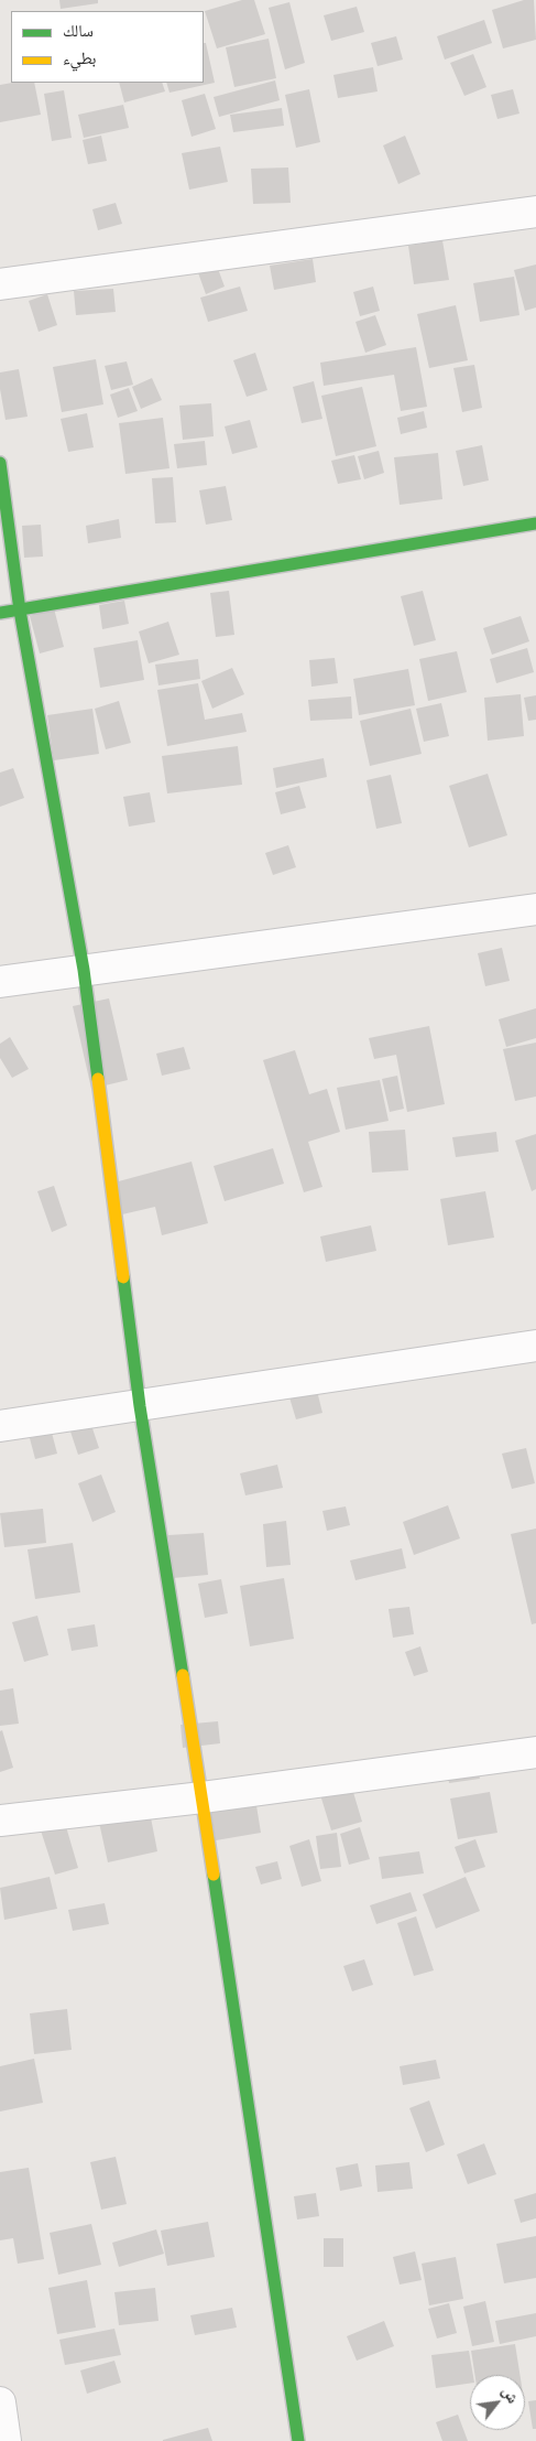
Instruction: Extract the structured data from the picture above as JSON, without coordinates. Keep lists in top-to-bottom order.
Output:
{
  "legend": ["سالك", "بطيء"],
  "north": "top right"
}
